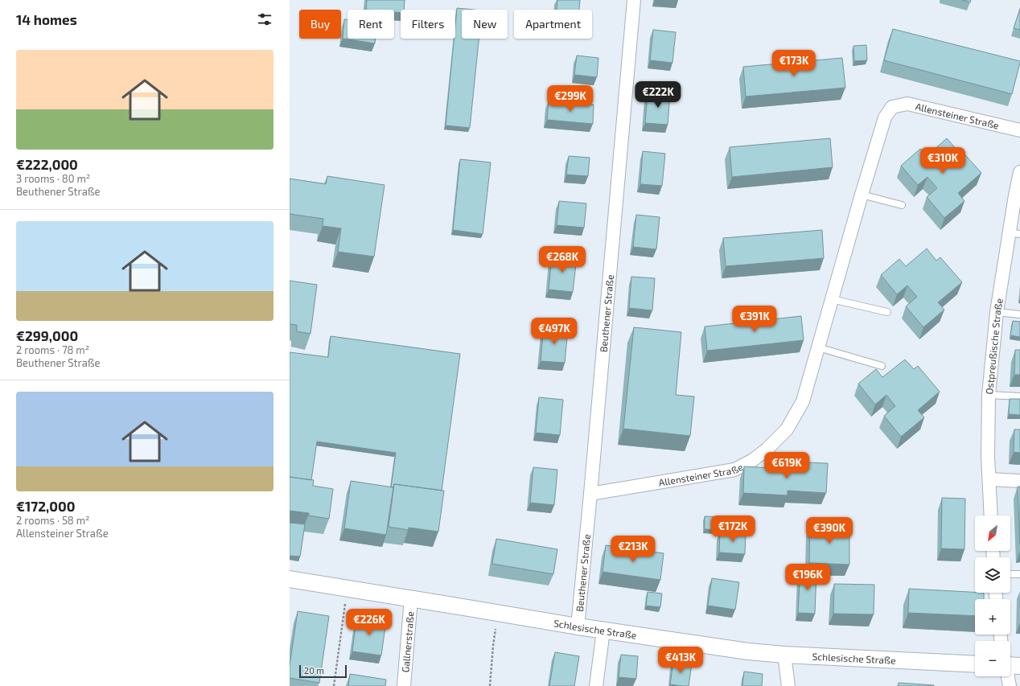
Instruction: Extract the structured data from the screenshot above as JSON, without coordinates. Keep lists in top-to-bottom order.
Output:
{
  "streets": {
    "street": [
      "Allensteiner Straße",
      "Beuthener Straße",
      "Ostpreußische Straße",
      "Schlesische Straße",
      "Gallnerstraße"
    ]
  },
  "crossings": [
    ["Allensteiner Straße", "Beuthener Straße"],
    ["Beuthener Straße", "Schlesische Straße"],
    ["Schlesische Straße", "Gallnerstraße"]
  ],
  "scale_bar": "20 m",
  "north": "bottom left",
  "page": {
    "heading": "14 homes",
    "chip": [
      "Buy",
      "Rent",
      "Filters",
      "New",
      "Apartment"
    ],
    "list": [
      {
        "name": "€222,000",
        "note": "3 rooms · 80 m² · Beuthener Straße"
      },
      {
        "name": "€299,000",
        "note": "2 rooms · 78 m² · Beuthener Straße"
      },
      {
        "name": "€172,000",
        "note": "2 rooms · 58 m² · Allensteiner Straße"
      }
    ],
    "price": [
      "€173K",
      "€222K",
      "€299K",
      "€310K",
      "€268K",
      "€391K",
      "€497K",
      "€619K",
      "€172K",
      "€390K",
      "€213K",
      "€196K",
      "€226K",
      "€413K"
    ],
    "map_buttons": ["+", "−"],
    "scale": "20 m"
  }
}
